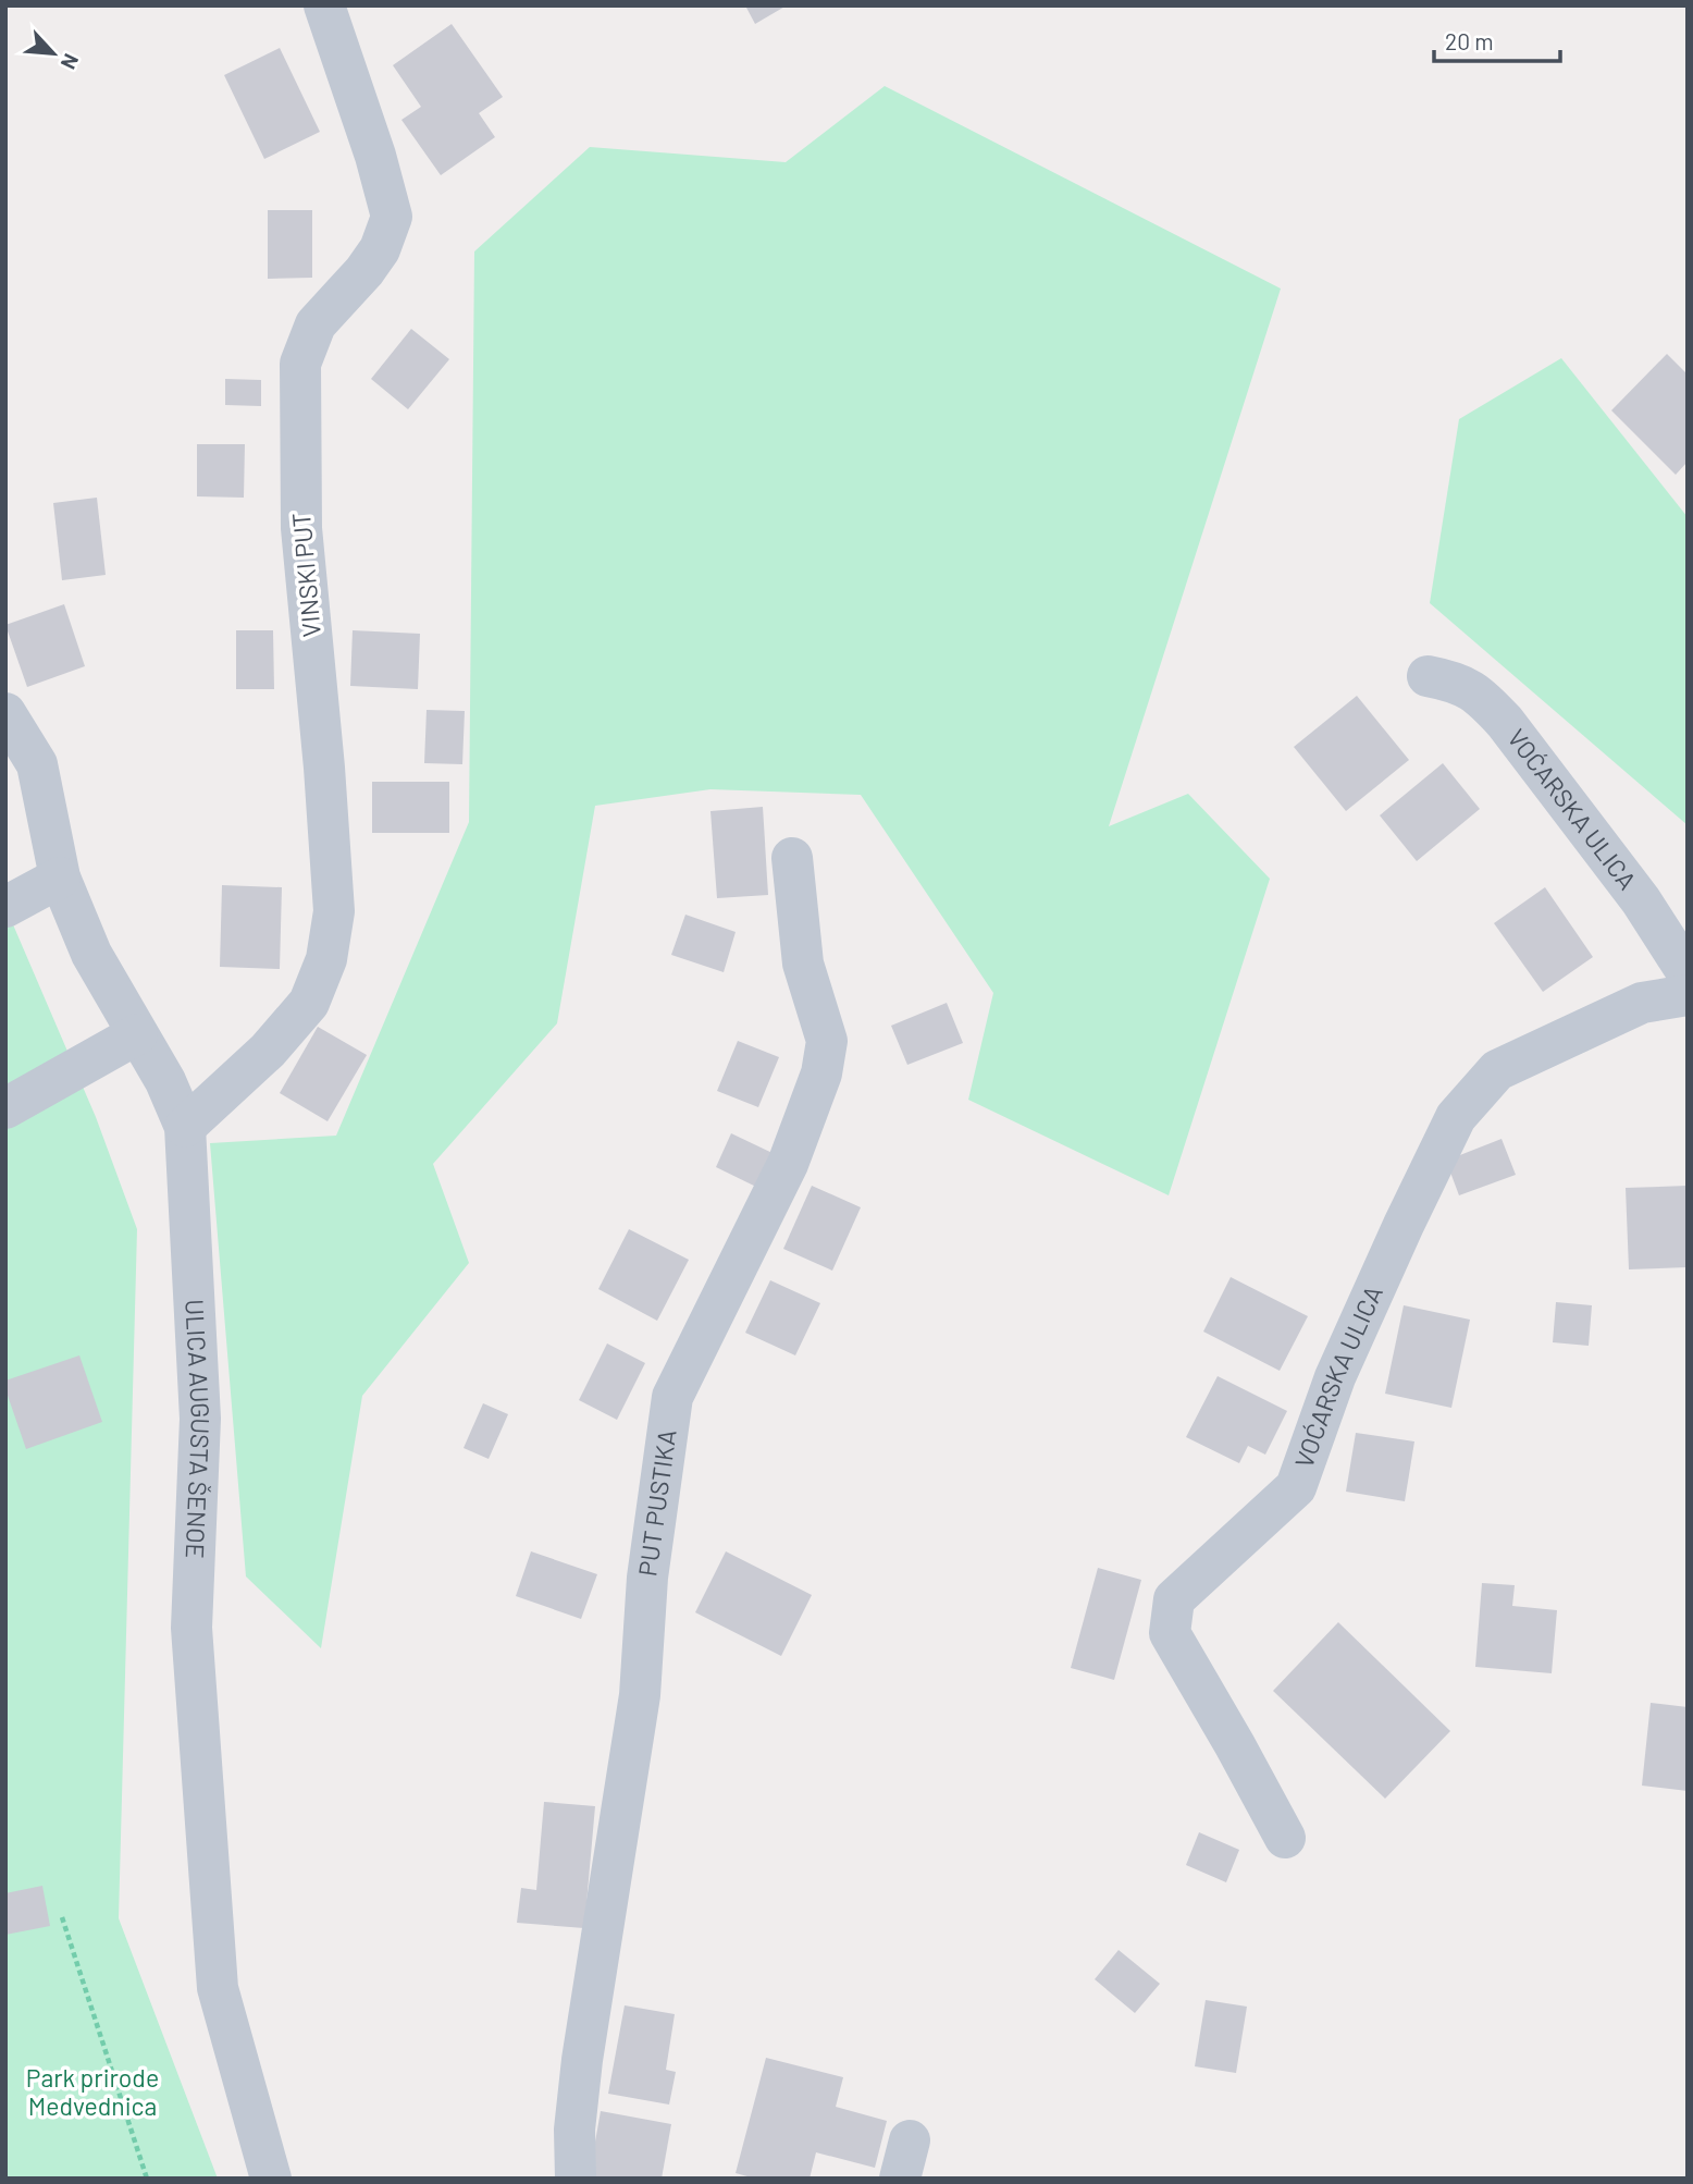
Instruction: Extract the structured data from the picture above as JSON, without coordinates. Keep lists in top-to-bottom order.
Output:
{
  "streets": {
    "street": [
      "VINSKI PUT",
      "VOĆARSKA ULICA",
      "ULICA AUGUSTA ŠENOE",
      "PUT PUSTIKA"
    ]
  },
  "crossings": [
    ["VINSKI PUT", "ULICA AUGUSTA ŠENOE"]
  ],
  "parks": ["Park prirode Medvednica"],
  "scale_bar": "20 m",
  "north": "bottom right"
}
